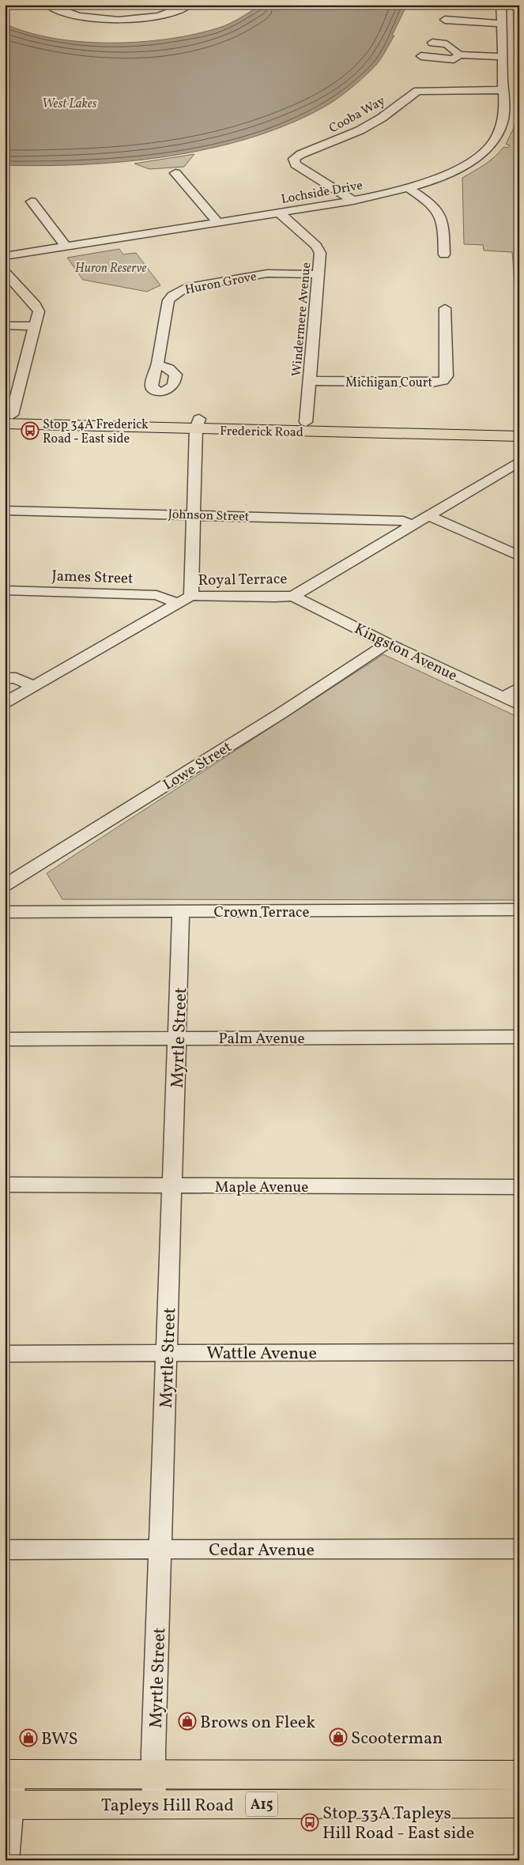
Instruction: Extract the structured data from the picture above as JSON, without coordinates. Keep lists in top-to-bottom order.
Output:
{
  "streets": {
    "main road": ["Frederick Road", "Tapleys Hill Road", "A15"],
    "street": [
      "Cooba Way",
      "Lochside Drive",
      "Huron Grove",
      "Windermere Avenue",
      "Michigan Court",
      "Johnson Street",
      "James Street",
      "Royal Terrace",
      "Kingston Avenue",
      "Lowe Street",
      "Crown Terrace",
      "Myrtle Street",
      "Palm Avenue",
      "Maple Avenue",
      "Wattle Avenue",
      "Cedar Avenue"
    ]
  },
  "crossings": [
    ["Cooba Way", "Lochside Drive"],
    ["Lochside Drive", "Windermere Avenue"],
    ["Huron Grove", "Windermere Avenue"],
    ["Windermere Avenue", "Michigan Court"],
    ["Windermere Avenue", "Frederick Road"],
    ["Johnson Street", "Royal Terrace"],
    ["James Street", "Royal Terrace"],
    ["Royal Terrace", "Kingston Avenue"],
    ["Kingston Avenue", "Lowe Street"],
    ["Crown Terrace", "Myrtle Street"],
    ["Myrtle Street", "Palm Avenue"],
    ["Myrtle Street", "Maple Avenue"],
    ["Myrtle Street", "Wattle Avenue"],
    ["Myrtle Street", "Cedar Avenue"],
    ["Myrtle Street", "Tapleys Hill Road"]
  ],
  "water": ["West Lakes"],
  "parks": ["Huron Reserve"],
  "places": {
    "bus stop": ["Stop 34A Frederick Road - East side", "Stop 33A Tapleys Hill Road - East side"],
    "shop": ["Brows on Fleek", "Scooterman", "BWS"]
  }
}
